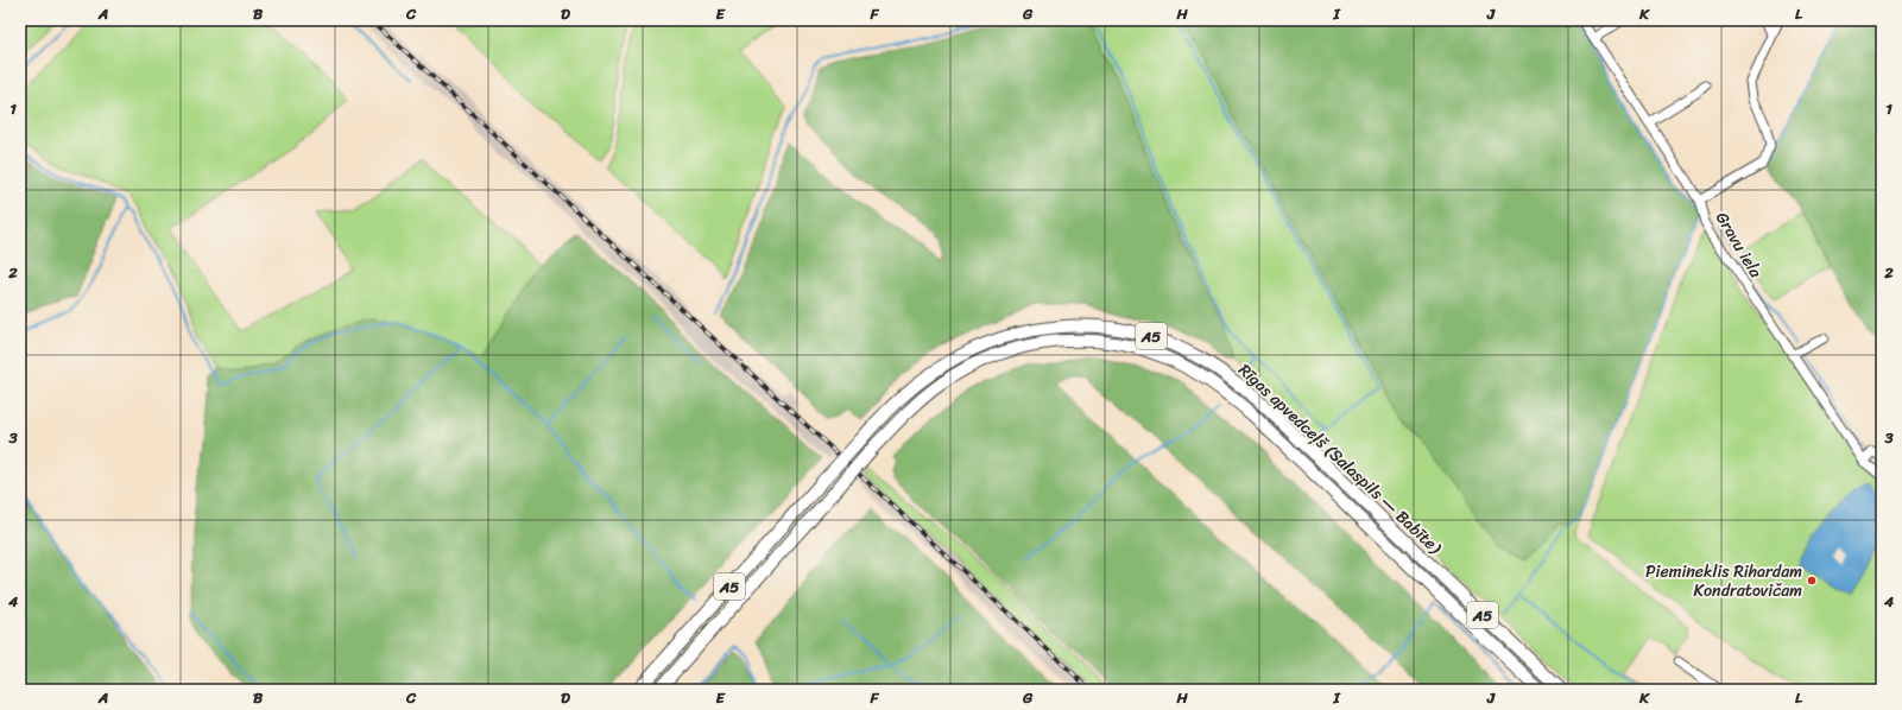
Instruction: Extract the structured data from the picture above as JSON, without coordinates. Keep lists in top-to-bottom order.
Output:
{
  "streets": {
    "highway": ["A5", "Rīgas apvedceļš (Salaspils — Babīte)"],
    "street": ["Gravu iela"]
  },
  "places": ["Piemineklis Rihardam Kondratovičam"],
  "grid": {
    "columns": [
      "A",
      "B",
      "C",
      "D",
      "E",
      "F",
      "G",
      "H",
      "I",
      "J",
      "K",
      "L"
    ],
    "rows": [
      "1",
      "2",
      "3",
      "4"
    ]
  }
}
